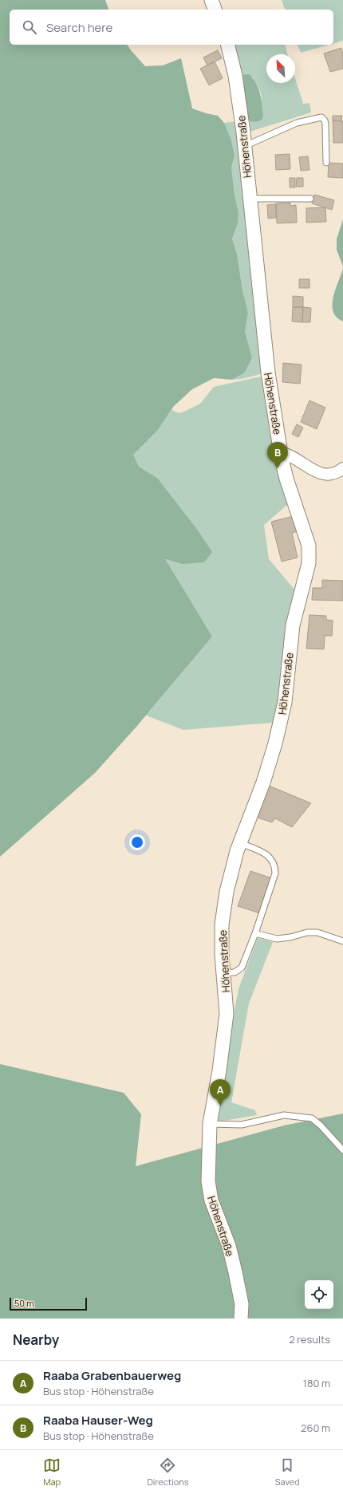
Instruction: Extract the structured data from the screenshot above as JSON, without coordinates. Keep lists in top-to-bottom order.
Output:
{
  "streets": {
    "street": ["Höhenstraße"]
  },
  "scale_bar": "50 m",
  "north": "top left",
  "page": {
    "search": "Search here",
    "pins": ["B", "A"],
    "scale": "50 m",
    "heading": ["Nearby", "2 results"],
    "list": [
      {
        "mark": "A",
        "name": "Raaba Grabenbauerweg",
        "note": "Bus stop · Höhenstraße",
        "value": "180 m"
      },
      {
        "mark": "B",
        "name": "Raaba Hauser-Weg",
        "note": "Bus stop · Höhenstraße",
        "value": "260 m"
      }
    ],
    "nav": ["Map", "Directions", "Saved"]
  }
}
